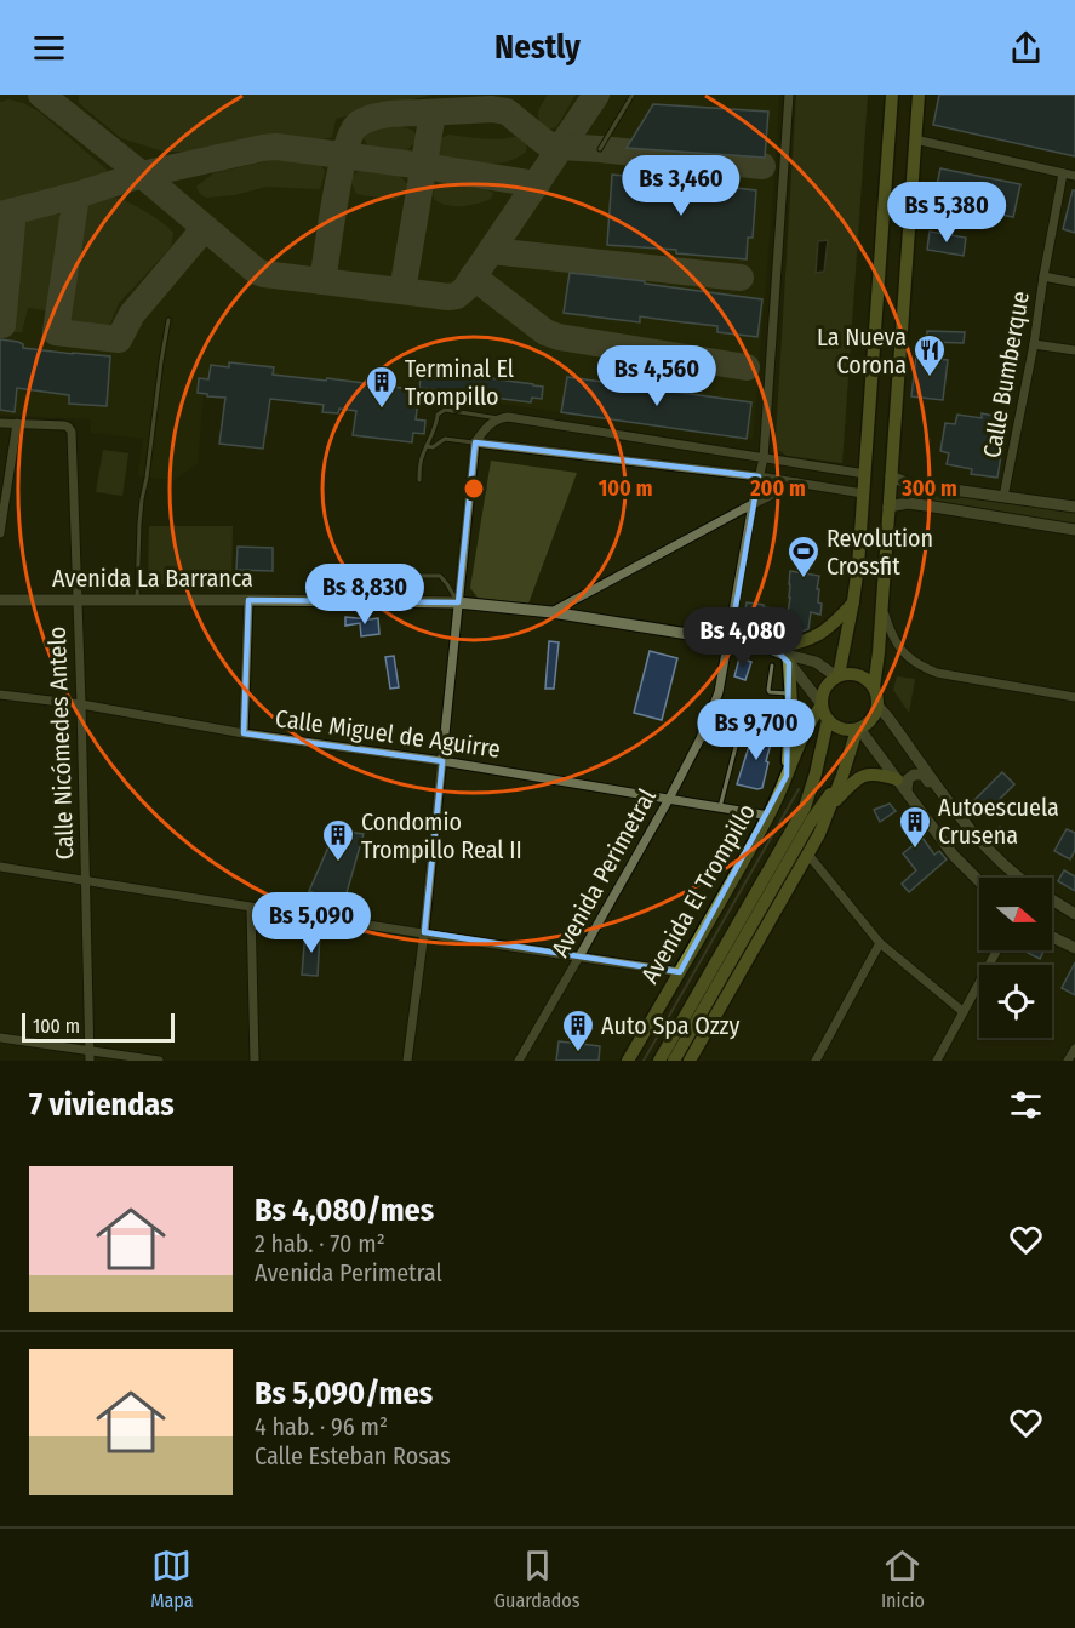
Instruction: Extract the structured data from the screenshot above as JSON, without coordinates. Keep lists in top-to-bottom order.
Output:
{
  "streets": {
    "main road": ["Avenida El Trompillo"],
    "street": [
      "Calle Bumberque",
      "Avenida La Barranca",
      "Calle Miguel de Aguirre",
      "Calle Nicómedes Antelo",
      "Avenida Perimetral"
    ]
  },
  "crossings": [
    ["Avenida La Barranca", "Calle Nicómedes Antelo"],
    ["Avenida La Barranca", "Avenida Perimetral"],
    ["Avenida La Barranca", "Avenida El Trompillo"],
    ["Calle Miguel de Aguirre", "Calle Nicómedes Antelo"],
    ["Calle Miguel de Aguirre", "Avenida Perimetral"],
    ["Calle Miguel de Aguirre", "Avenida El Trompillo"]
  ],
  "places": {
    "restaurant": ["La Nueva Corona"],
    "building": [
      "Terminal El Trompillo",
      "Autoescuela Crusena",
      "Condomio Trompillo Real II",
      "Auto Spa Ozzy"
    ],
    "sports": ["Revolution Crossfit"]
  },
  "scale_bar": "100 m",
  "north": "right",
  "page": {
    "header": "Nestly",
    "price": [
      "Bs 3,460",
      "Bs 5,380",
      "Bs 4,560",
      "Bs 8,830",
      "Bs 4,080",
      "Bs 9,700",
      "Bs 5,090"
    ],
    "scale": "100 m",
    "heading": "7 viviendas",
    "list": [
      {
        "name": "Bs 4,080/mes",
        "note": "2 hab. · 70 m² · Avenida Perimetral"
      },
      {
        "name": "Bs 5,090/mes",
        "note": "4 hab. · 96 m² · Calle Esteban Rosas"
      }
    ],
    "tabs": ["Mapa", "Guardados", "Inicio"]
  },
  "rings": ["100 m", "200 m", "300 m"]
}
